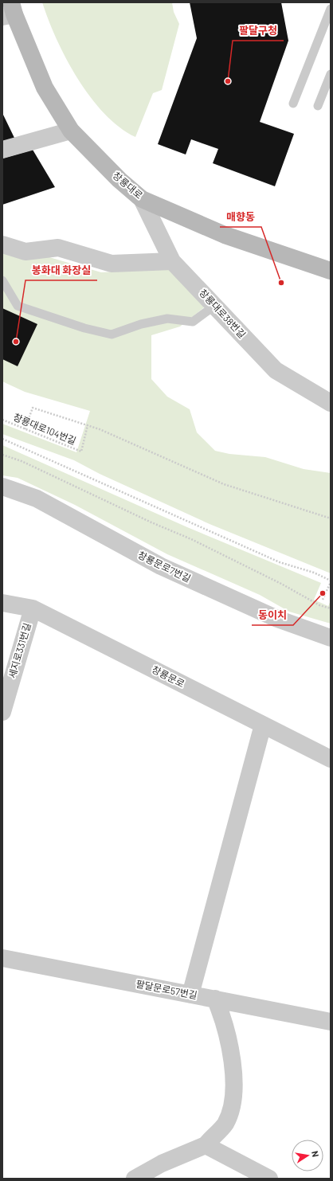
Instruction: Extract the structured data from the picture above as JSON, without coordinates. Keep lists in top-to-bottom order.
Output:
{
  "streets": {
    "street": [
      "창룡대로",
      "창룡대로38번길",
      "창룡문로7번길",
      "세지로331번길",
      "창룡문로",
      "팔달문로57번길"
    ],
    "path": ["창룡대로104번길"]
  },
  "crossings": [
    ["창룡대로", "창룡대로38번길"],
    ["세지로331번길", "창룡문로"]
  ],
  "places": [
    "팔달구청",
    "매향동",
    "봉화대 화장실",
    "동이치"
  ],
  "north": "right"
}
